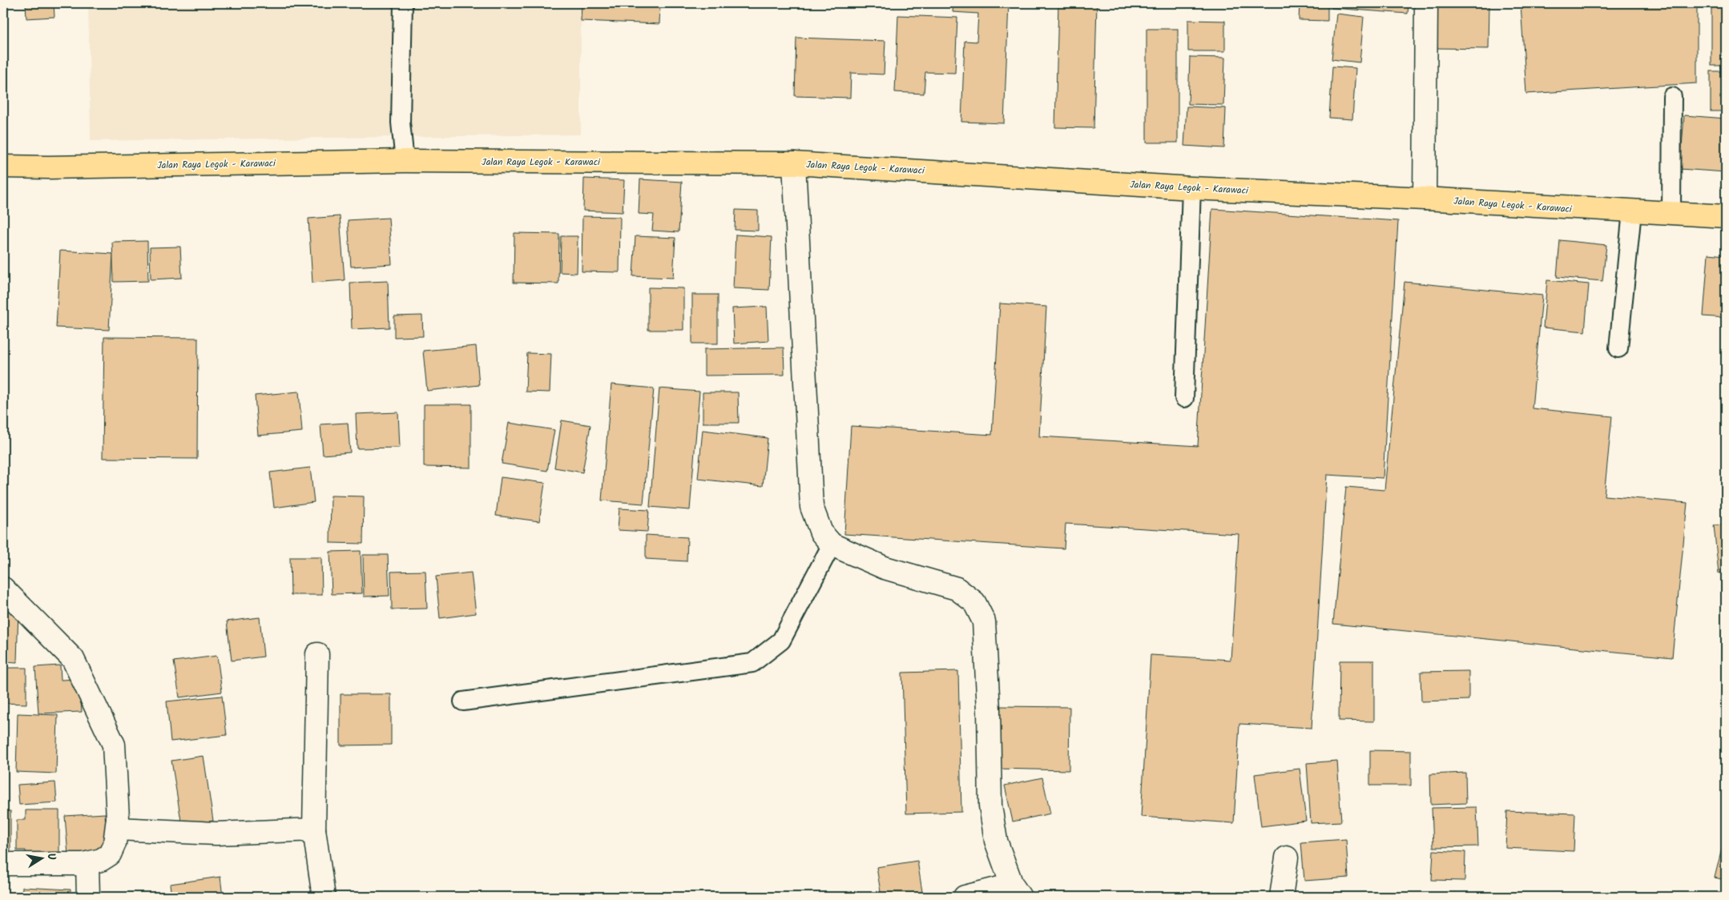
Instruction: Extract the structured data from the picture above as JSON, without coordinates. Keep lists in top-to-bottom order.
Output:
{
  "streets": {
    "main road": ["Jalan Raya Legok - Karawaci"]
  },
  "north": "right"
}
